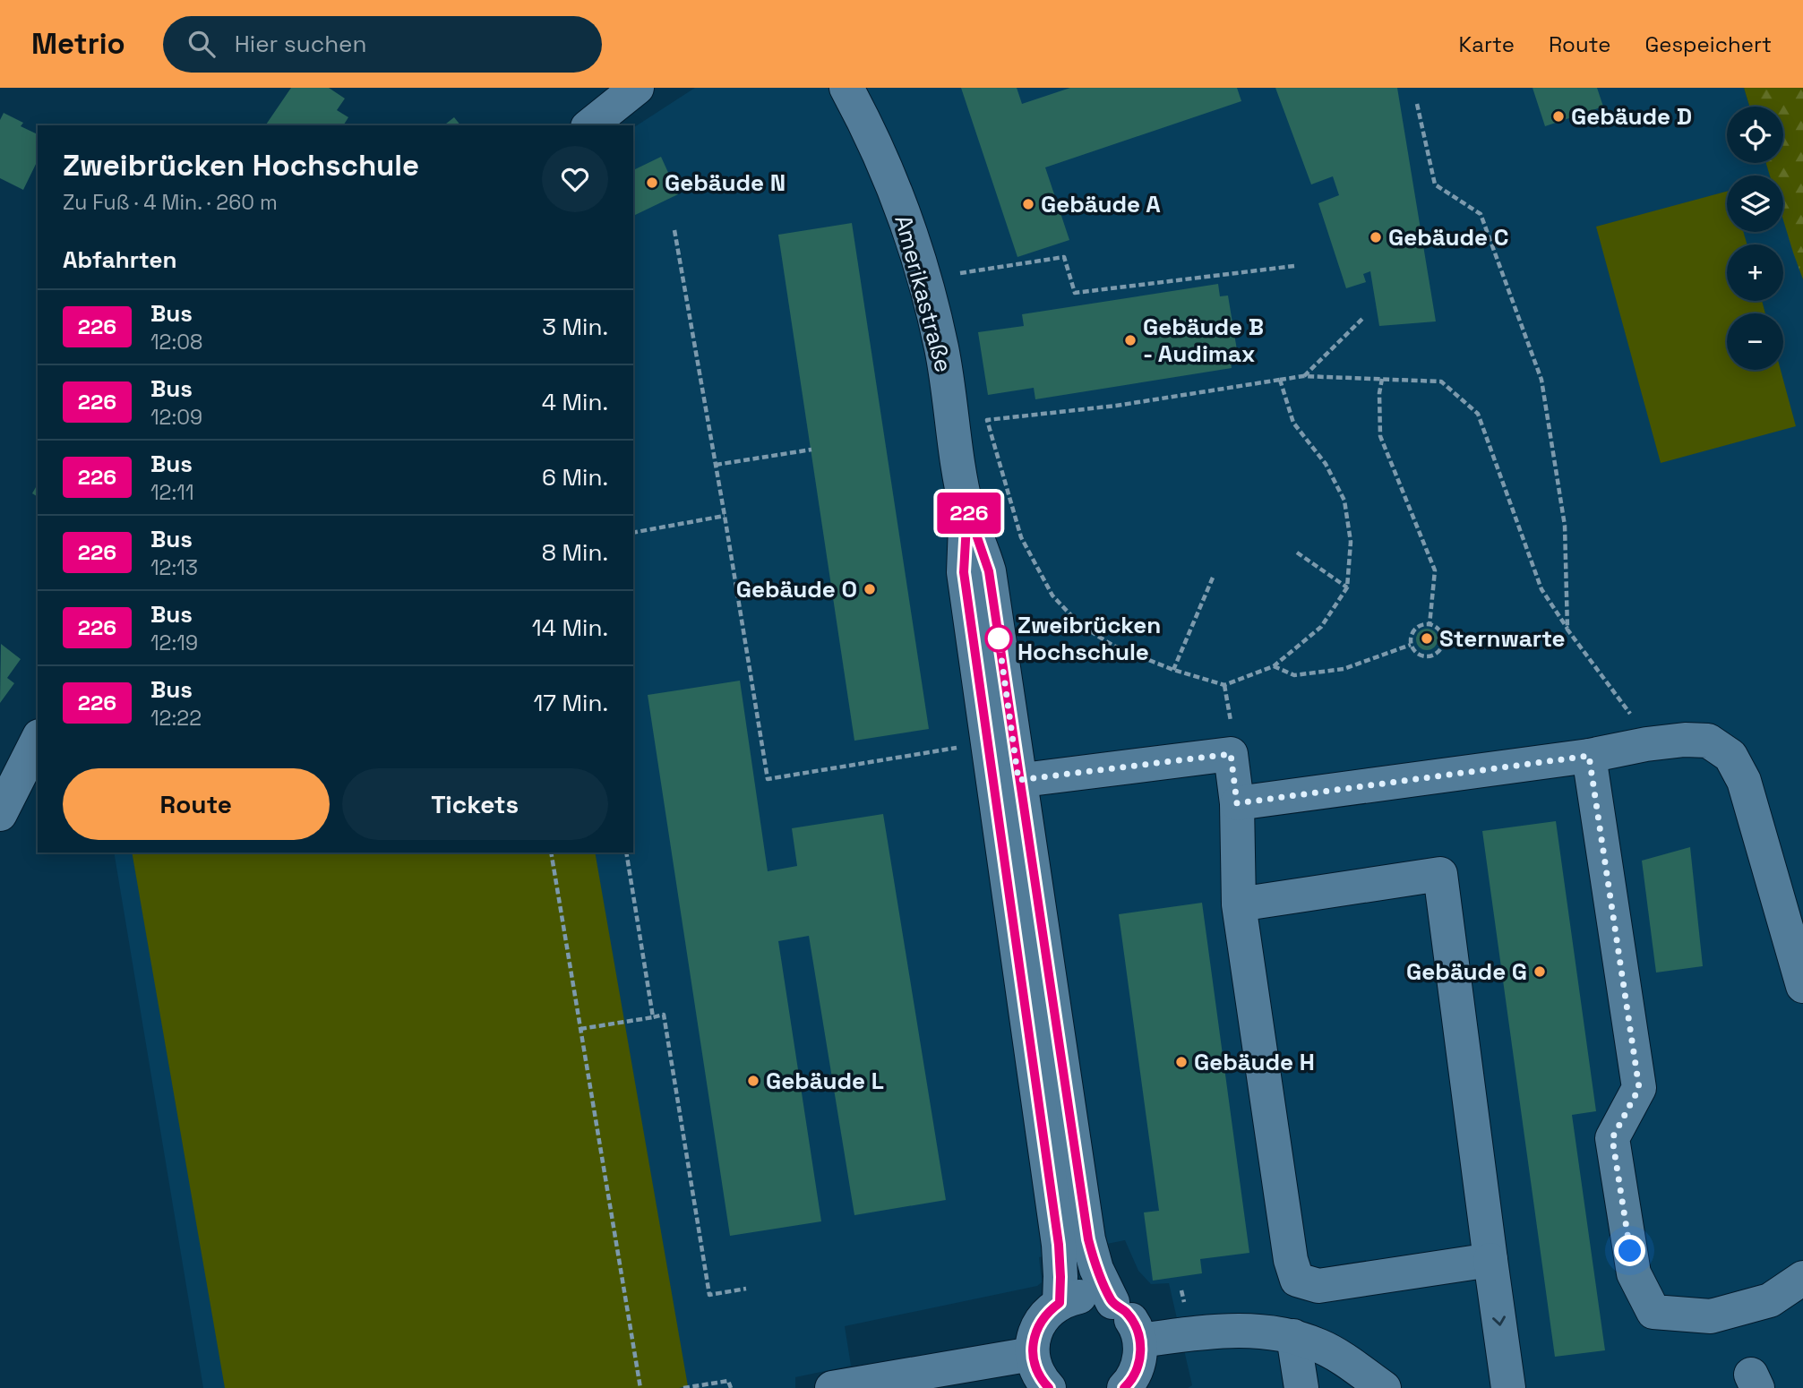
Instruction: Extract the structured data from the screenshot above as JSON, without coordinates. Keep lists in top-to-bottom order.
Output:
{
  "streets": {
    "street": ["Amerikastraße"]
  },
  "places": [
    "Gebäude D",
    "Gebäude N",
    "Gebäude A",
    "Gebäude C",
    "Gebäude B - Audimax",
    "Gebäude O",
    "Zweibrücken Hochschule",
    "Sternwarte",
    "Gebäude G",
    "Gebäude H",
    "Gebäude L"
  ],
  "lines": ["bus line 226"],
  "page": {
    "header": "Metrio",
    "search": "Hier suchen",
    "nav": ["Karte", "Route", "Gespeichert"],
    "on_map": "226",
    "map_buttons": ["+", "−"],
    "heading": [
      ["Zweibrücken Hochschule", "Zu Fuß · 4 Min. · 260 m"],
      "Abfahrten"
    ],
    "list": [
      {
        "mark": "226",
        "name": "Bus",
        "note": "12:08",
        "value": "3 Min."
      },
      {
        "mark": "226",
        "name": "Bus",
        "note": "12:09",
        "value": "4 Min."
      },
      {
        "mark": "226",
        "name": "Bus",
        "note": "12:11",
        "value": "6 Min."
      },
      {
        "mark": "226",
        "name": "Bus",
        "note": "12:13",
        "value": "8 Min."
      },
      {
        "mark": "226",
        "name": "Bus",
        "note": "12:19",
        "value": "14 Min."
      },
      {
        "mark": "226",
        "name": "Bus",
        "note": "12:22",
        "value": "17 Min."
      }
    ],
    "buttons": ["Route", "Tickets"]
  }
}
